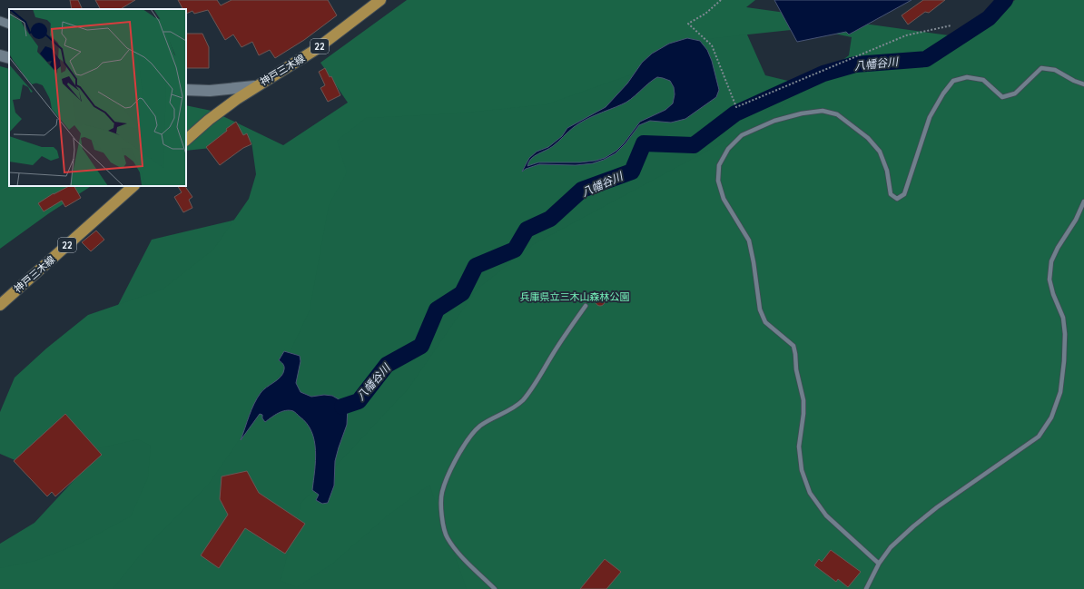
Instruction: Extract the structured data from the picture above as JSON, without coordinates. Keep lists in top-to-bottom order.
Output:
{
  "streets": {
    "main road": ["22", "神戸三木線"]
  },
  "water": ["八幡谷川"],
  "parks": ["兵庫県立三木山森林公園"]
}
